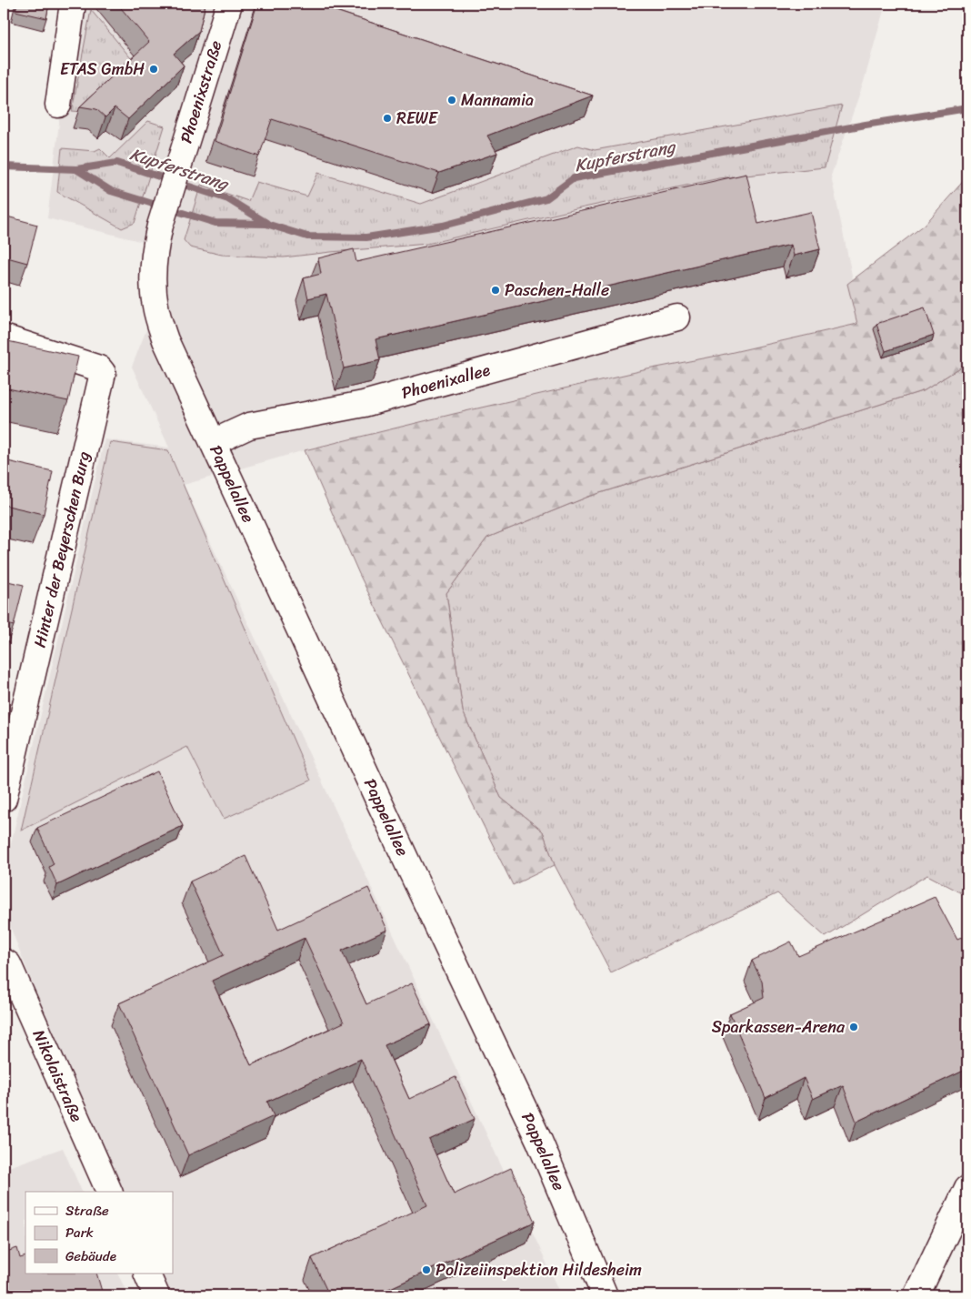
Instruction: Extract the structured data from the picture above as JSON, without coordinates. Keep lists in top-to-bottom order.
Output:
{
  "streets": {
    "main road": [
      "Phoenixstraße",
      "Phoenixallee",
      "Pappelallee",
      "Hinter der Beyerschen Burg",
      "Nikolaistraße"
    ]
  },
  "crossings": [
    ["Phoenixstraße", "Pappelallee"],
    ["Phoenixallee", "Pappelallee"]
  ],
  "water": ["Kupferstrang"],
  "places": [
    "ETAS GmbH",
    "Mannamia",
    "REWE",
    "Paschen-Halle",
    "Sparkassen-Arena",
    "Polizeiinspektion Hildesheim"
  ],
  "legend": ["Straße", "Park", "Gebäude"]
}
